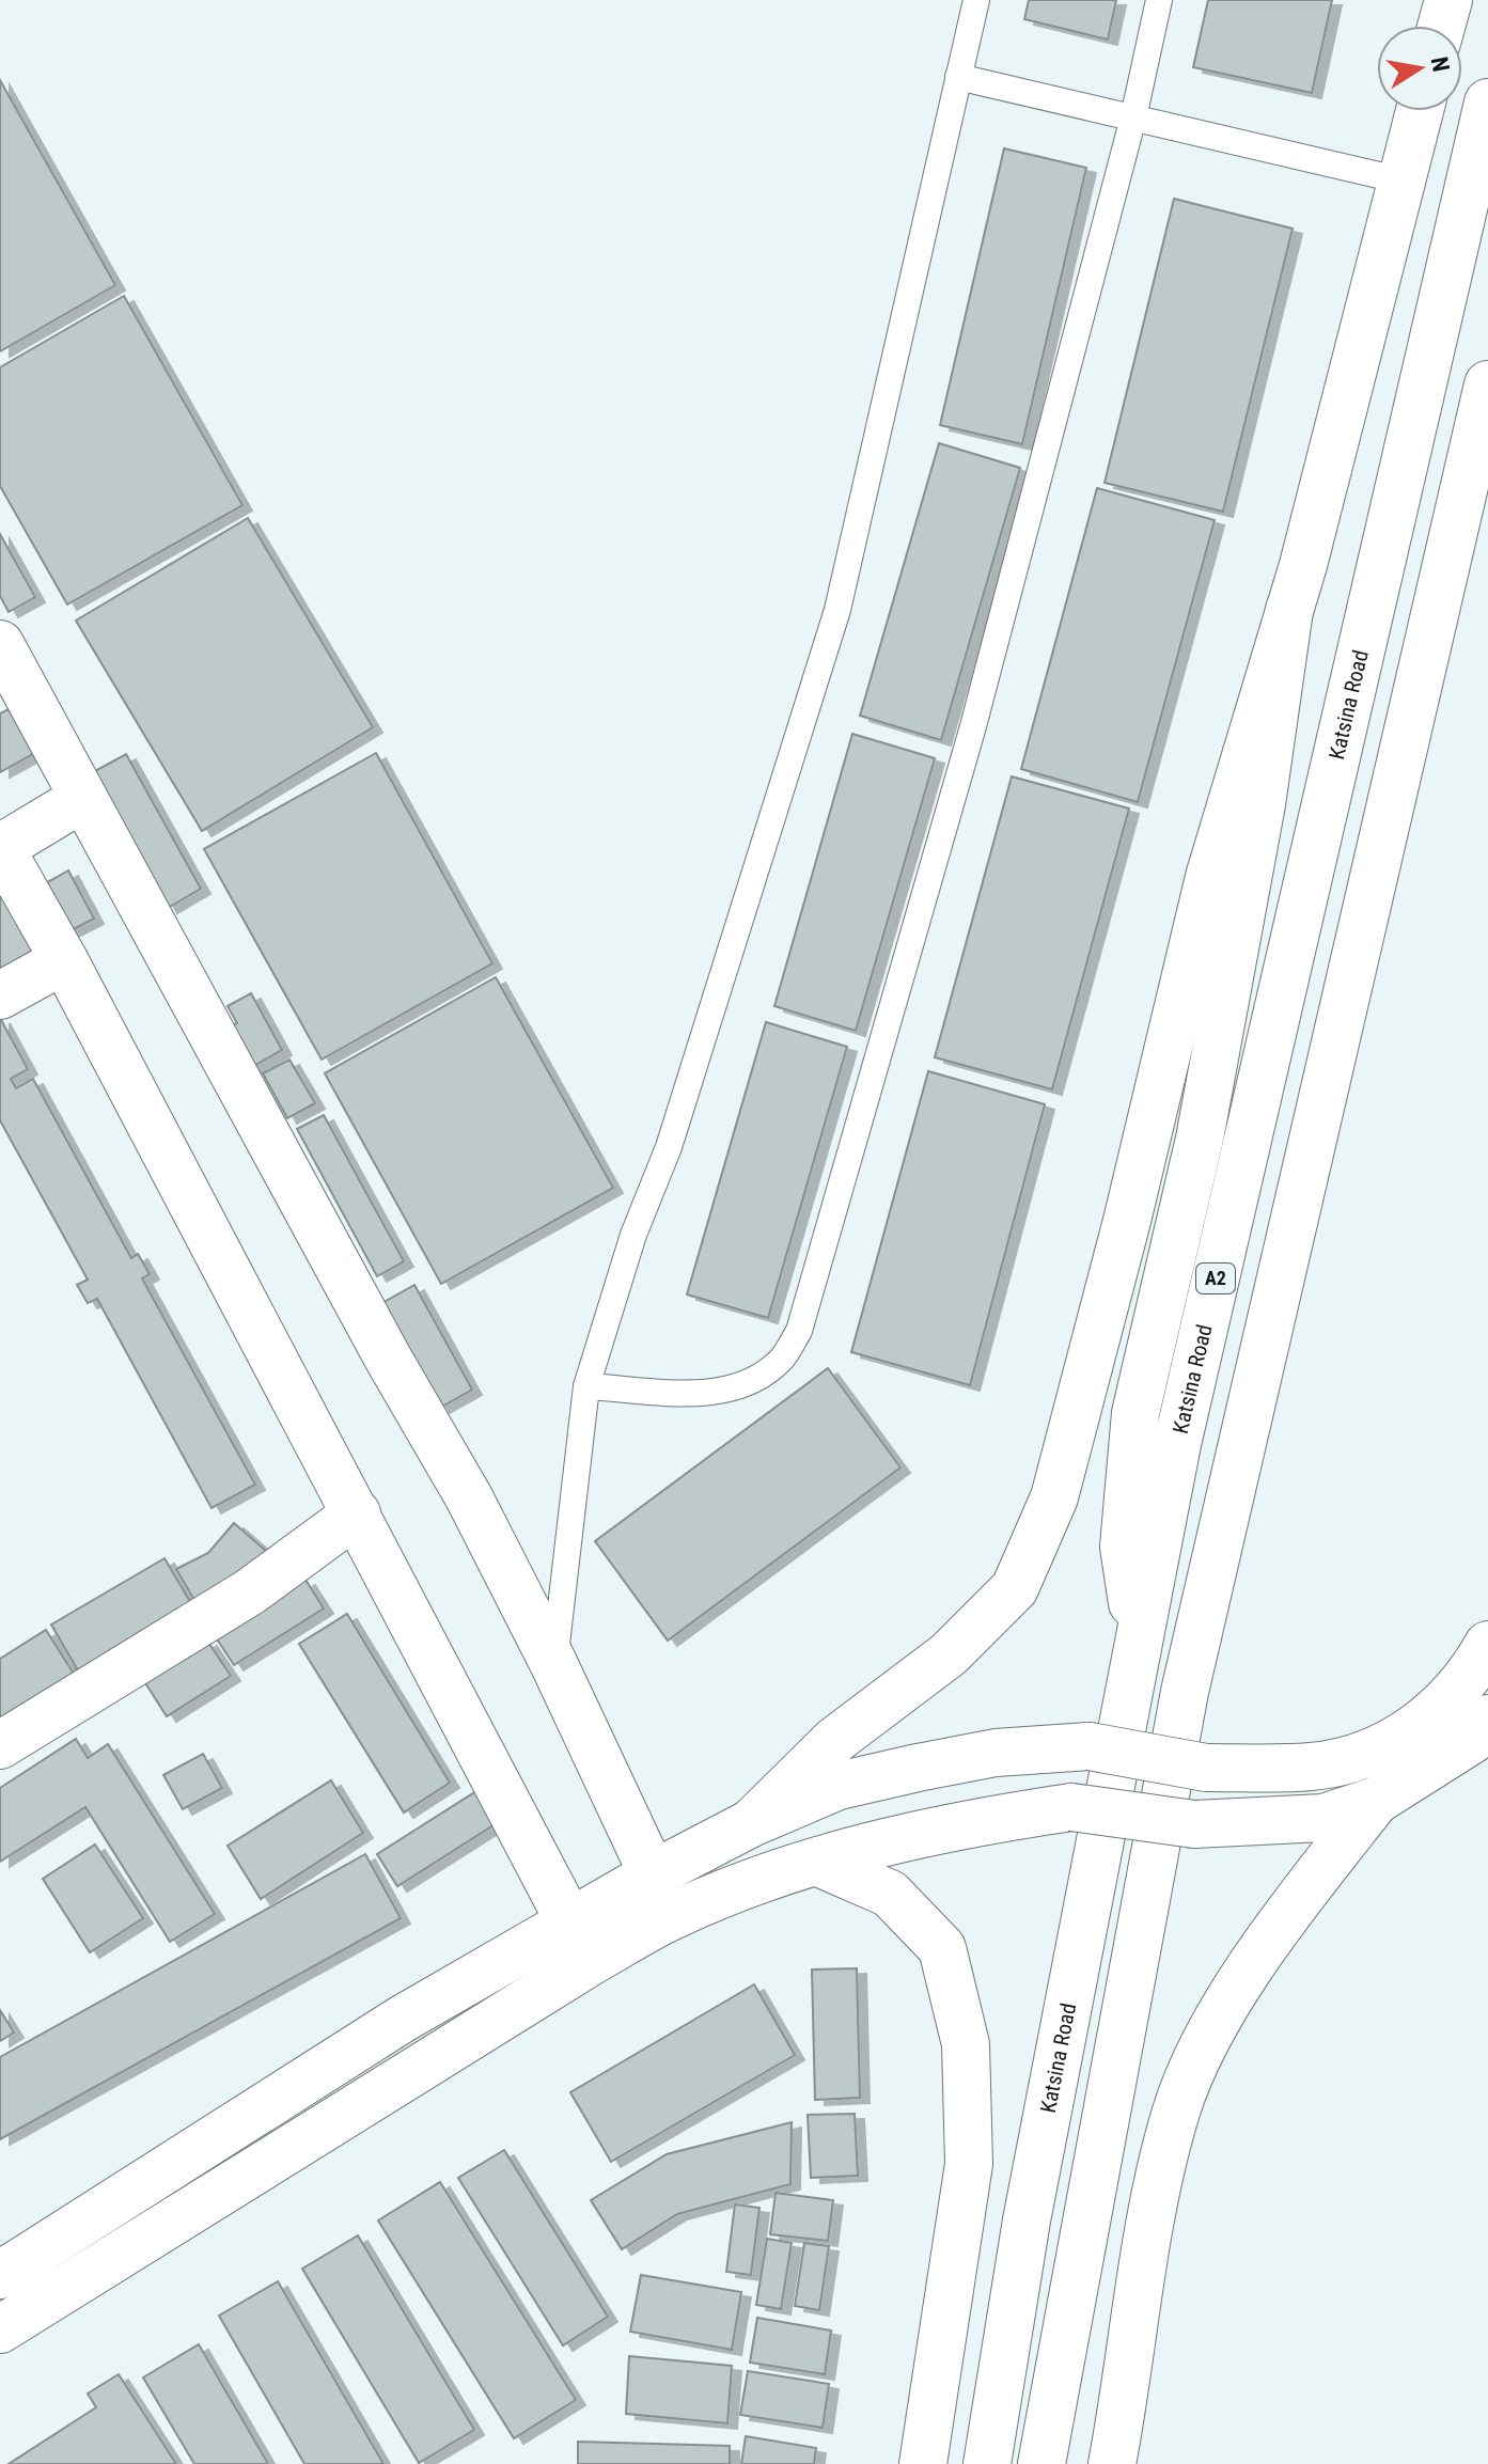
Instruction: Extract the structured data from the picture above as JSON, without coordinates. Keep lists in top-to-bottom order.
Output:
{
  "streets": {
    "main road": ["Katsina Road", "A2"]
  },
  "north": "right"
}
